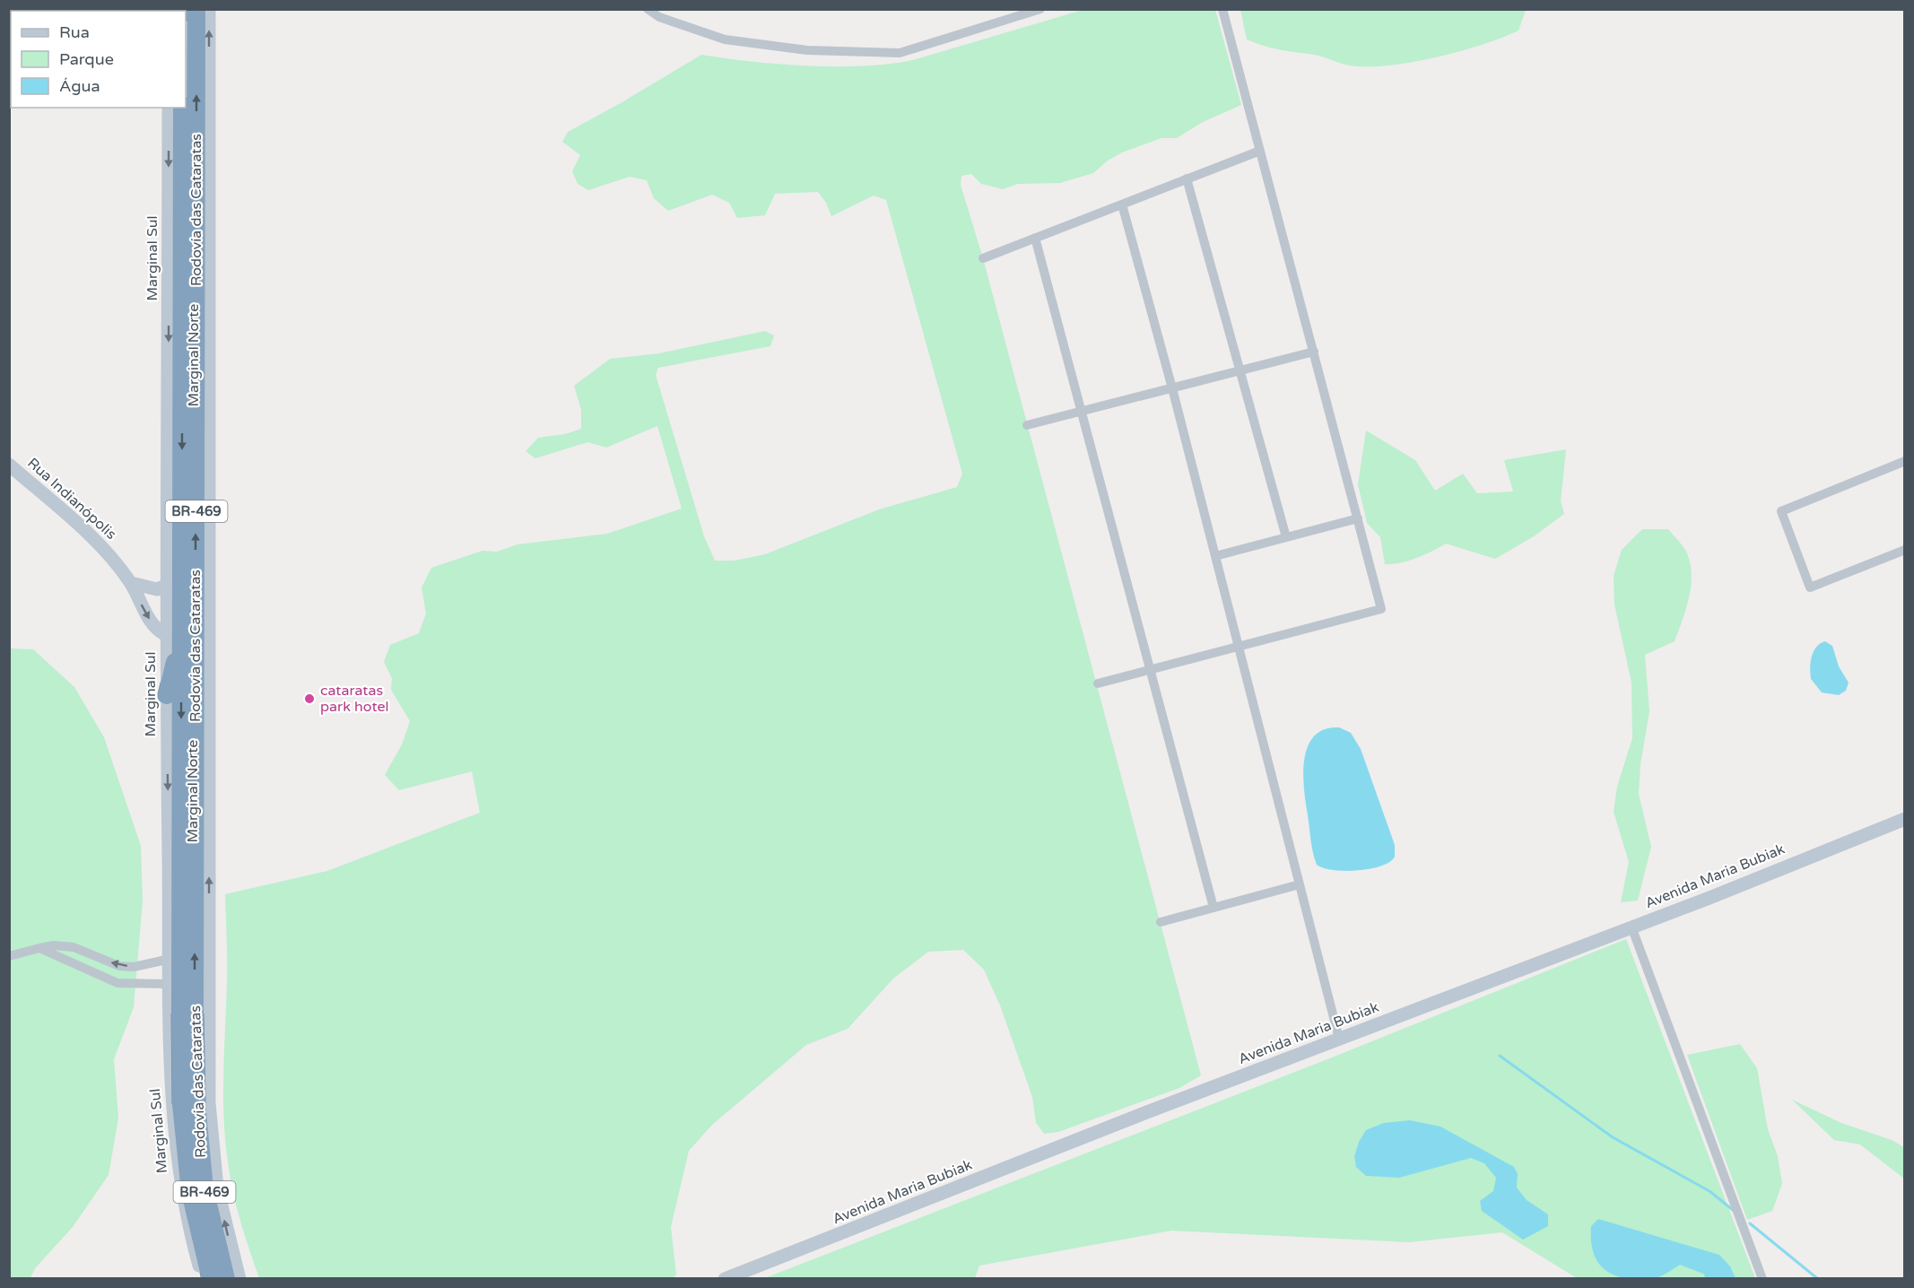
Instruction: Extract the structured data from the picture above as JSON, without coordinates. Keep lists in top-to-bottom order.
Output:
{
  "streets": {
    "highway": ["Rodovía das Cataratas", "BR-469"],
    "street": [
      "Marginal Sul",
      "Marginal Norte",
      "Rua Indianópolis",
      "Avenida Maria Bubiak"
    ]
  },
  "crossings": [
    ["Rodovía das Cataratas", "Marginal Sul"],
    ["Rodovía das Cataratas", "Rua Indianópolis"],
    ["Marginal Sul", "Rua Indianópolis"]
  ],
  "one_way": ["Marginal Sul", "Marginal Norte"],
  "places": ["cataratas park hotel"],
  "legend": ["Rua", "Parque", "Água"]
}
